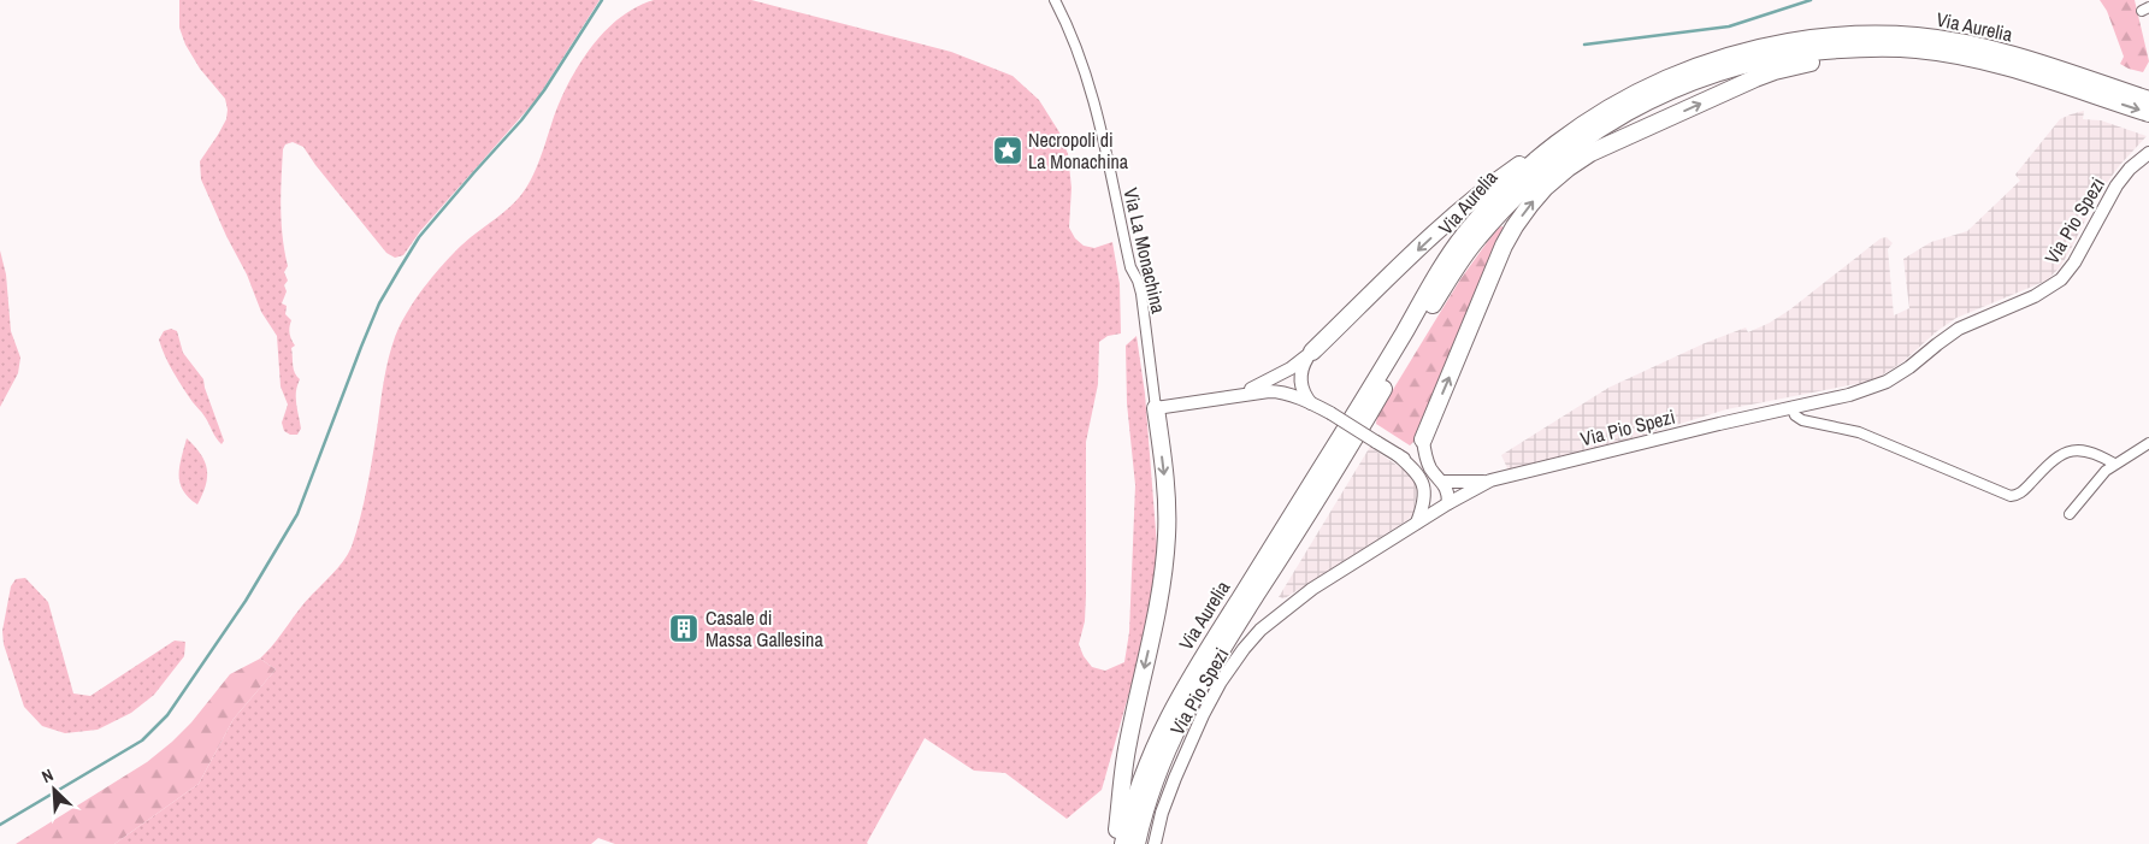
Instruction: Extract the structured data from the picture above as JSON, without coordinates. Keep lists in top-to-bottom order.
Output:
{
  "streets": {
    "highway": ["Via Aurelia"],
    "street": ["Via Pio Spezi", "Via La Monachina"]
  },
  "places": {
    "place": ["Necropoli di La Monachina"],
    "building": ["Casale di Massa Gallesina"]
  },
  "north": "top left"
}
